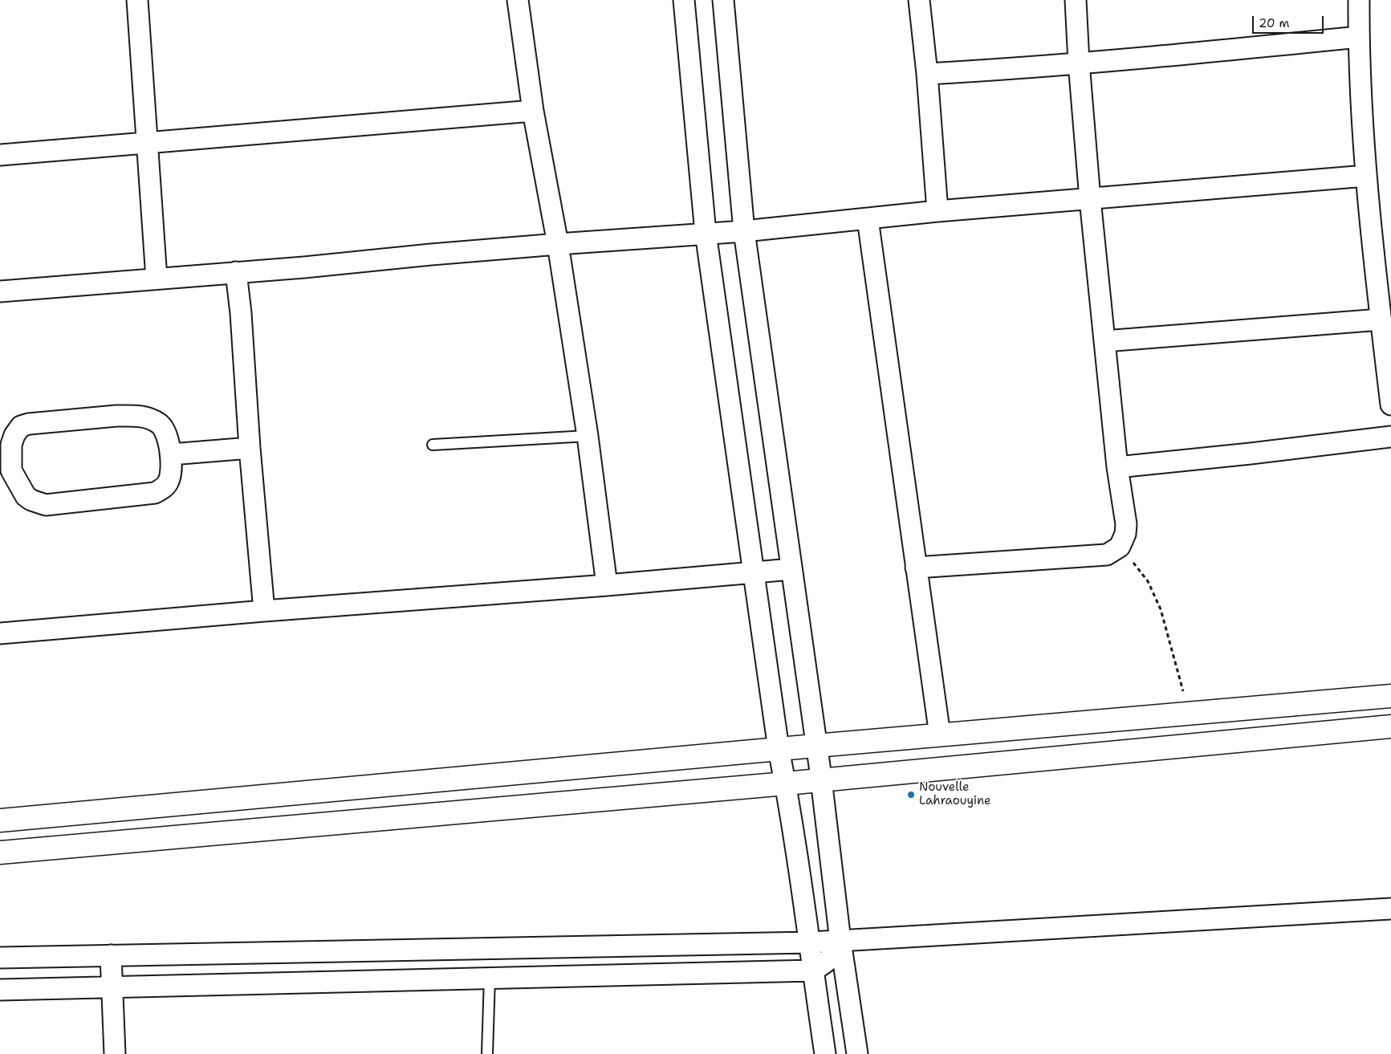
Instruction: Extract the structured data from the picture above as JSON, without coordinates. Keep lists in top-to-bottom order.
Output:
{
  "places": ["Nouvelle Lahraouyine"],
  "scale_bar": "20 m"
}
